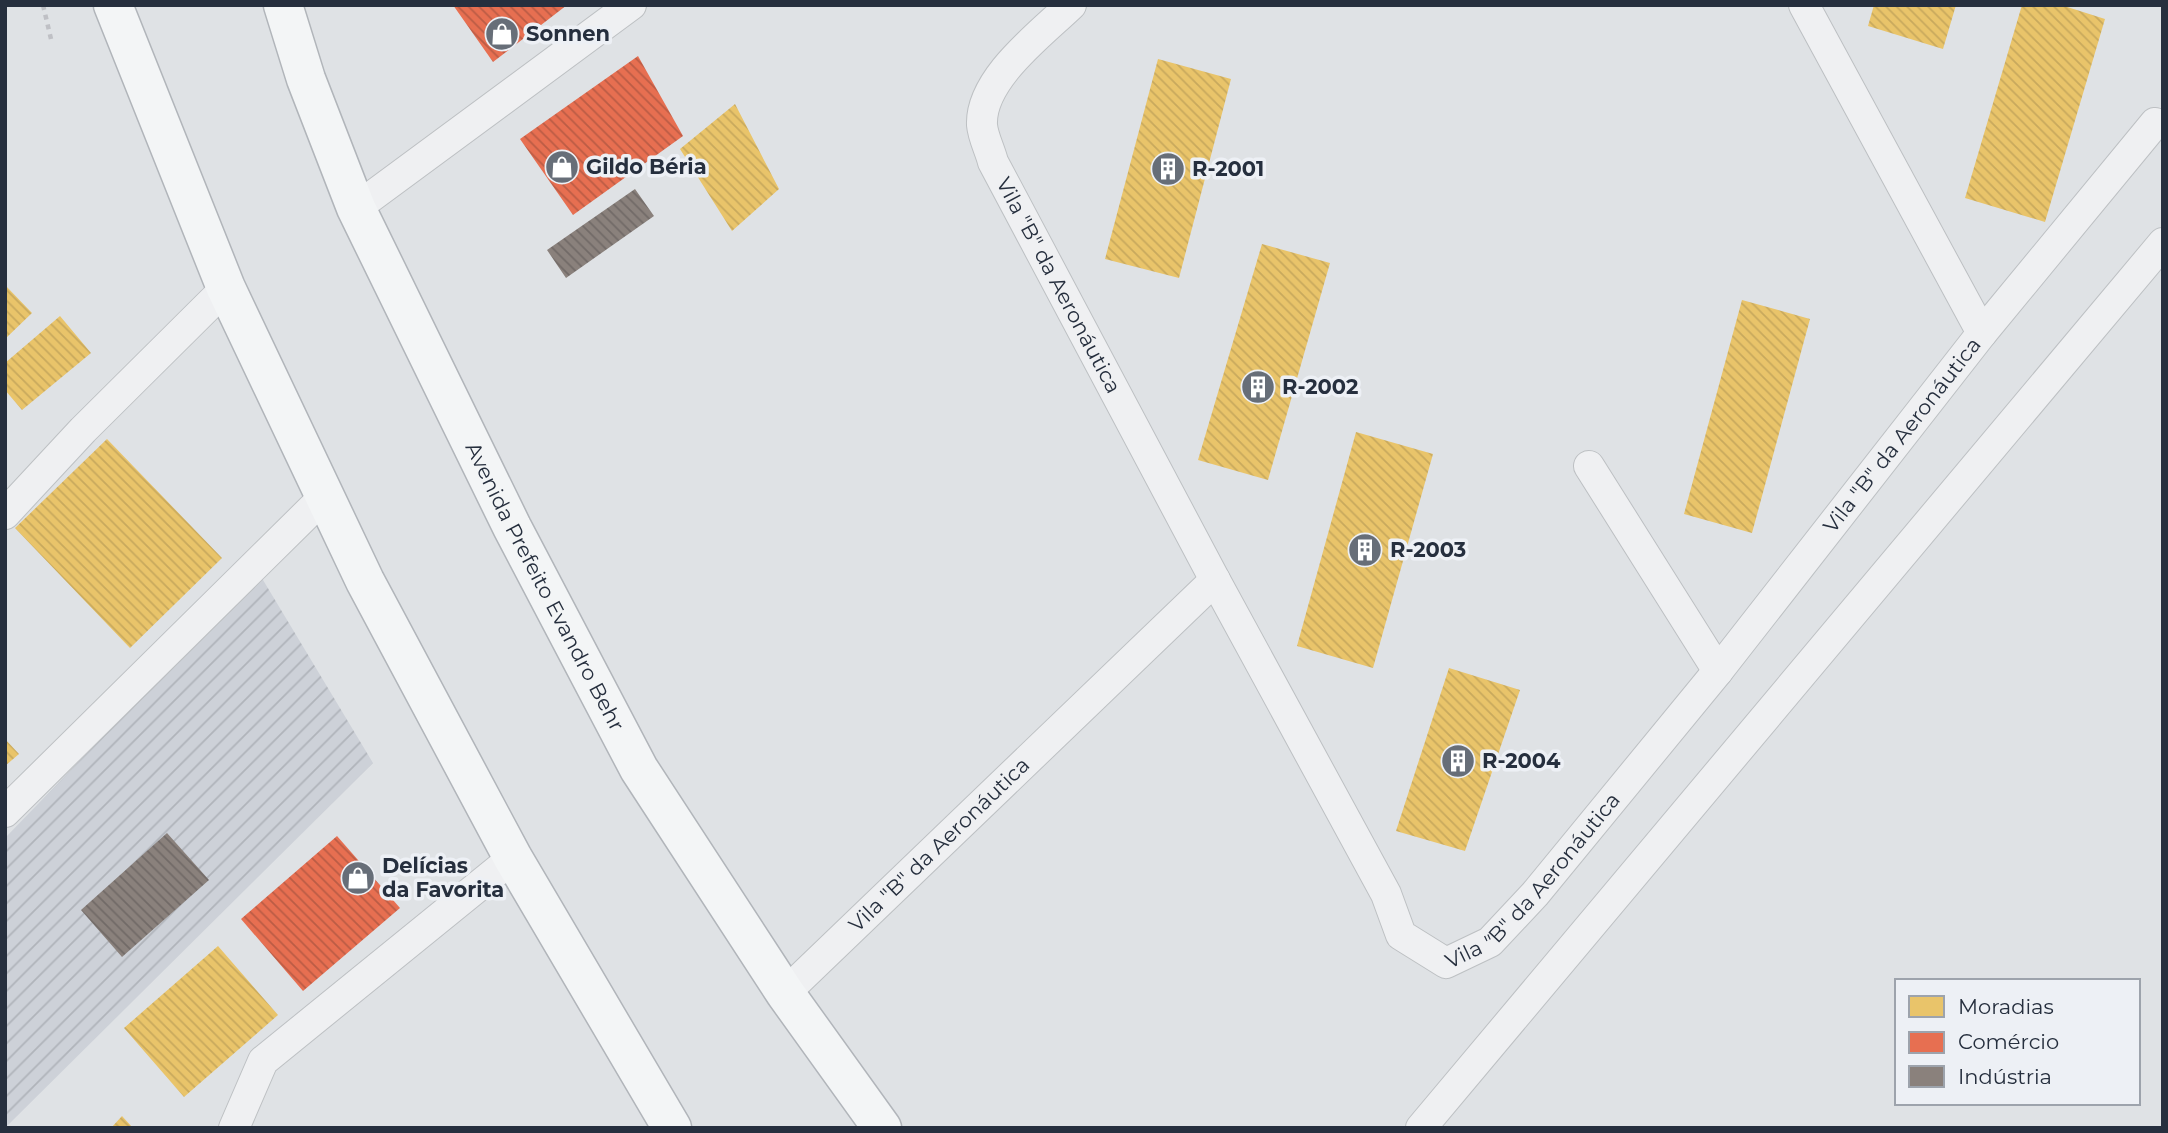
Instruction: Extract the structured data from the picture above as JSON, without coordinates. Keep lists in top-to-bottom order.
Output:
{
  "streets": {
    "highway": ["Avenida Prefeito Evandro Behr"],
    "lane": ["Vila \"B\" da Aeronáutica"]
  },
  "crossings": [
    ["Vila \"B\" da Aeronáutica", "Avenida Prefeito Evandro Behr"]
  ],
  "places": {
    "shop": ["Sonnen", "Gildo Béria", "Delícias da Favorita"],
    "building": [
      "R-2001",
      "R-2002",
      "R-2003",
      "R-2004"
    ]
  },
  "legend": ["Moradias", "Comércio", "Indústria"]
}
